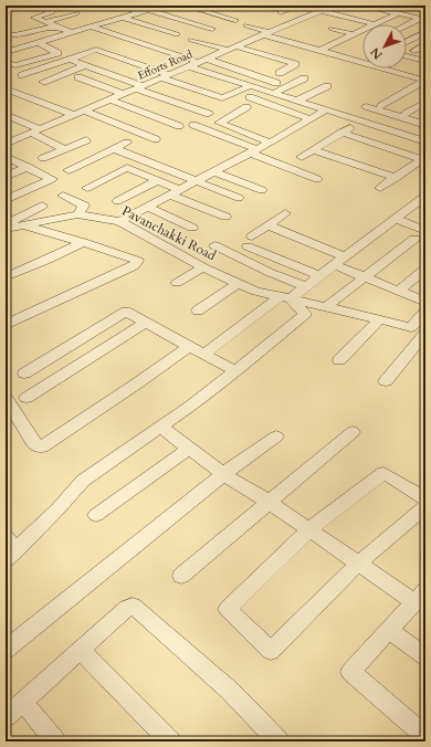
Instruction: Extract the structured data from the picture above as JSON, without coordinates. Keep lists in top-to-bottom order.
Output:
{
  "streets": {
    "street": ["Efforts Road", "Pavanchakki Road"]
  },
  "north": "bottom left"
}
